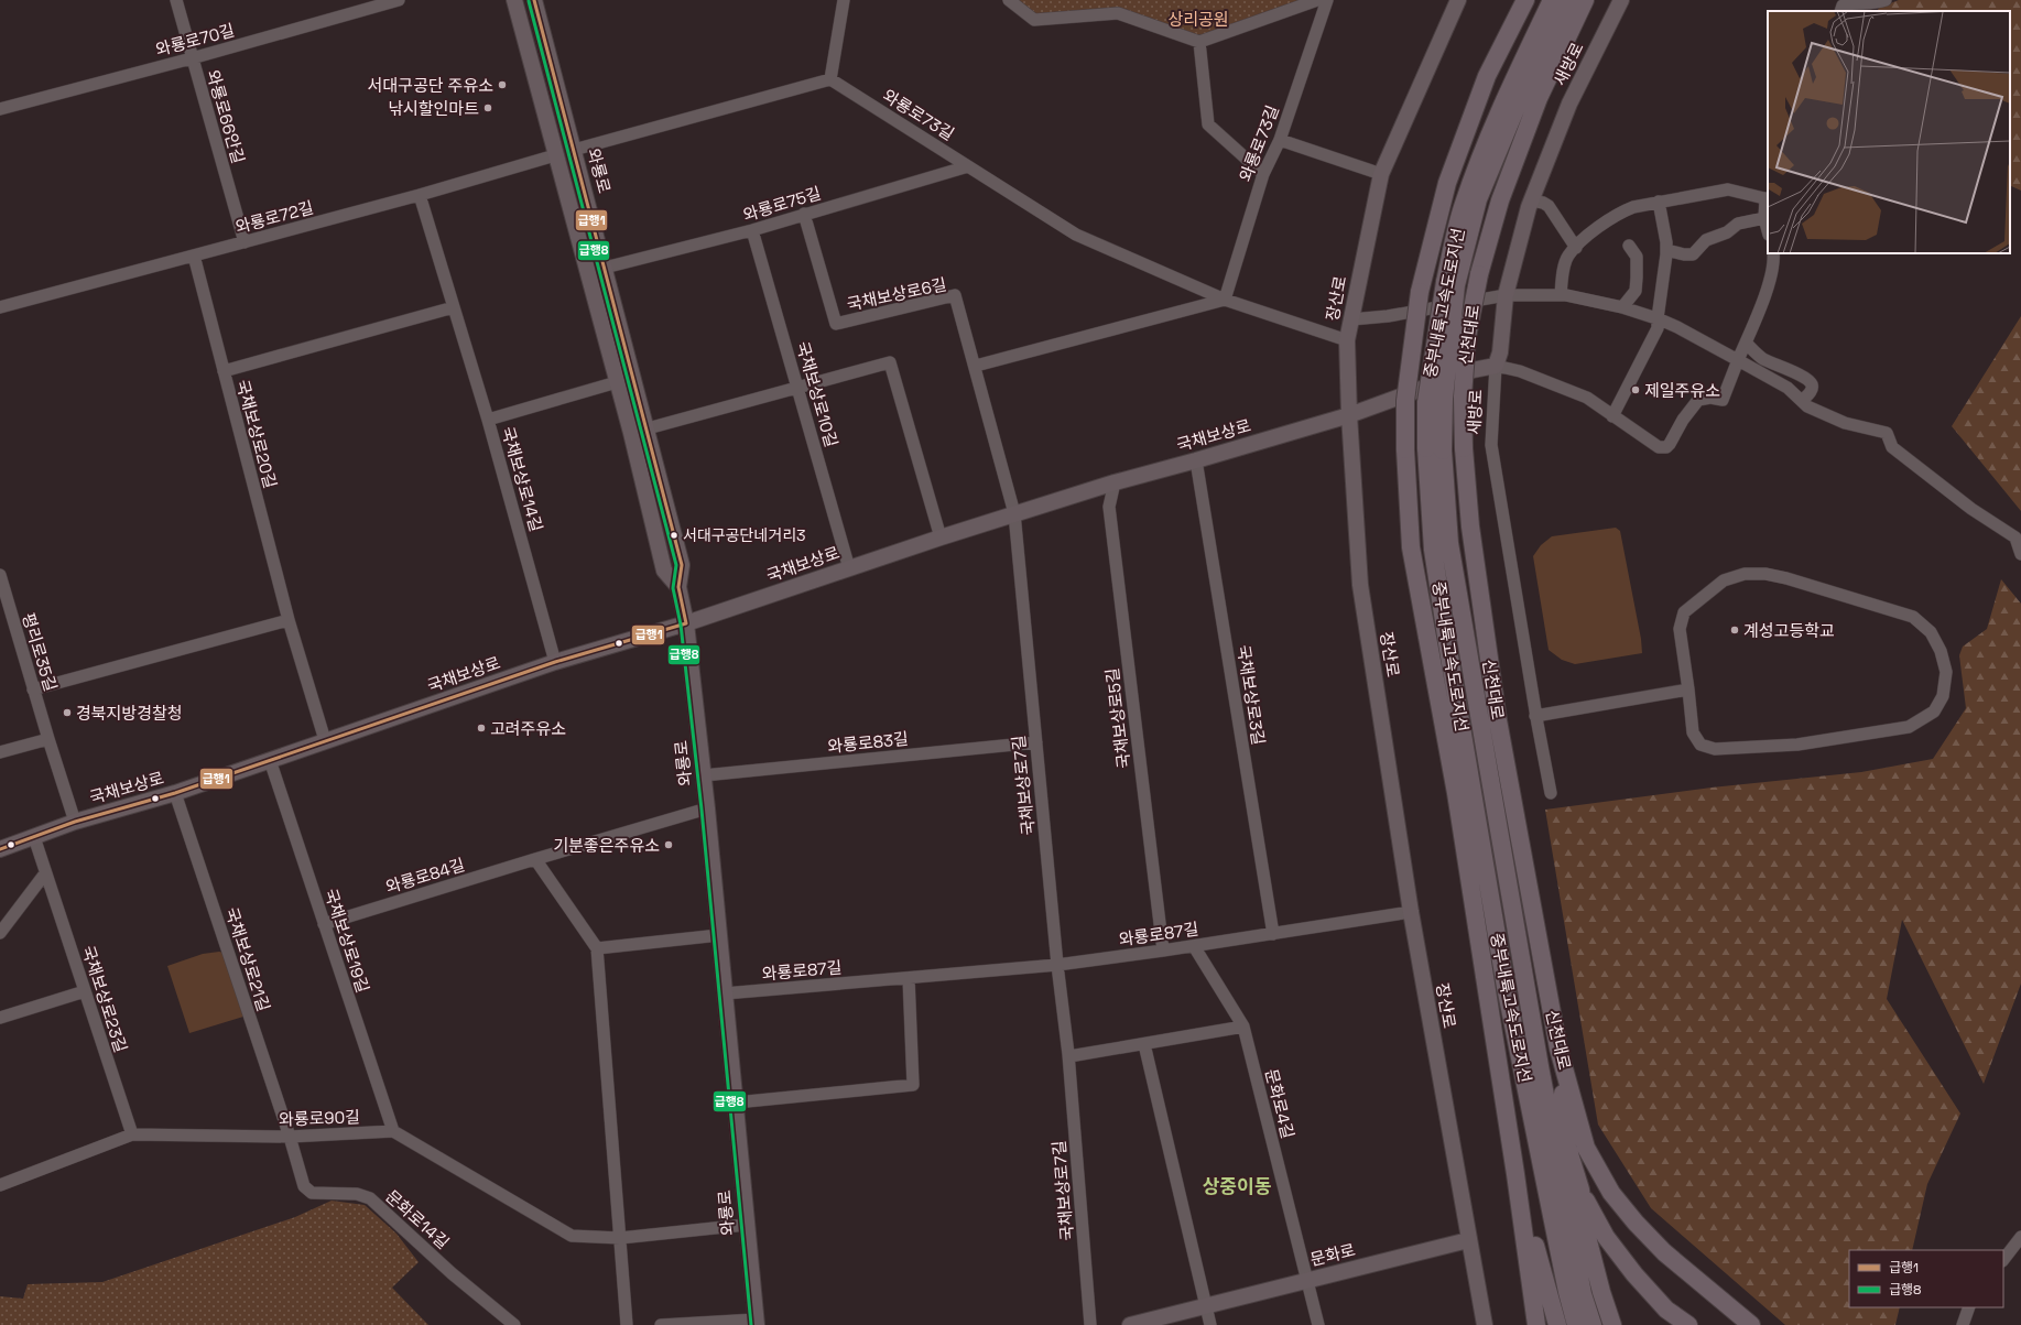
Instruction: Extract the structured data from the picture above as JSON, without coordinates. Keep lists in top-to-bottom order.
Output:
{
  "streets": {
    "highway": ["중부내륙고속도로지선", "신천대로"],
    "main road": [
      "새방로",
      "와룡로",
      "장산로",
      "국채보상로",
      "문화로"
    ],
    "street": [
      "와룡로70길",
      "와룡로73길",
      "와룡로66안길",
      "와룡로75길",
      "와룡로72길",
      "국채보상로6길",
      "국채보상로10길",
      "국채보상로20길",
      "국채보상로14길",
      "평리로35길",
      "국채보상로3길",
      "국채보상로5길",
      "와룡로83길",
      "국채보상로7길",
      "와룡로84길",
      "와룡로87길",
      "국채보상로19길",
      "국채보상로21길",
      "국채보상로23길",
      "문화로4길",
      "와룡로90길",
      "문화로14길"
    ]
  },
  "crossings": [
    ["와룡로70길", "와룡로66안길"],
    ["새방로", "국채보상로"],
    ["와룡로73길", "와룡로75길"],
    ["와룡로73길", "장산로"],
    ["와룡로66안길", "와룡로72길"],
    ["와룡로", "와룡로75길"],
    ["와룡로", "와룡로72길"],
    ["와룡로", "국채보상로"],
    ["와룡로", "와룡로83길"],
    ["와룡로", "와룡로84길"],
    ["와룡로", "와룡로87길"],
    ["와룡로75길", "국채보상로6길"],
    ["와룡로75길", "국채보상로10길"],
    ["와룡로72길", "국채보상로20길"],
    ["와룡로72길", "국채보상로14길"],
    ["국채보상로6길", "국채보상로"],
    ["국채보상로6길", "국채보상로7길"],
    ["장산로", "국채보상로"],
    ["장산로", "와룡로87길"],
    ["장산로", "문화로"],
    ["국채보상로10길", "국채보상로"],
    ["국채보상로20길", "국채보상로"],
    ["국채보상로", "국채보상로14길"],
    ["국채보상로", "평리로35길"],
    ["국채보상로", "국채보상로3길"],
    ["국채보상로", "국채보상로5길"],
    ["국채보상로", "국채보상로7길"],
    ["국채보상로", "국채보상로19길"],
    ["국채보상로", "국채보상로21길"],
    ["국채보상로", "국채보상로23길"],
    ["국채보상로3길", "와룡로87길"],
    ["국채보상로5길", "와룡로87길"],
    ["와룡로83길", "국채보상로7길"],
    ["국채보상로7길", "와룡로87길"],
    ["와룡로84길", "국채보상로19길"],
    ["와룡로87길", "문화로4길"],
    ["국채보상로19길", "와룡로90길"],
    ["국채보상로21길", "와룡로90길"],
    ["국채보상로21길", "문화로14길"],
    ["국채보상로23길", "와룡로90길"],
    ["문화로4길", "문화로"],
    ["와룡로90길", "문화로14길"]
  ],
  "districts": ["상중이동"],
  "parks": ["상리공원"],
  "places": [
    "서대구공단 주유소",
    "낚시할인마트",
    "제일주유소",
    "서대구공단네거리3",
    "계성고등학교",
    "경북지방경찰청",
    "고려주유소",
    "기분좋은주유소"
  ],
  "lines": ["transit line 급행1", "transit line 급행8"],
  "legend": ["급행1", "급행8"]
}
